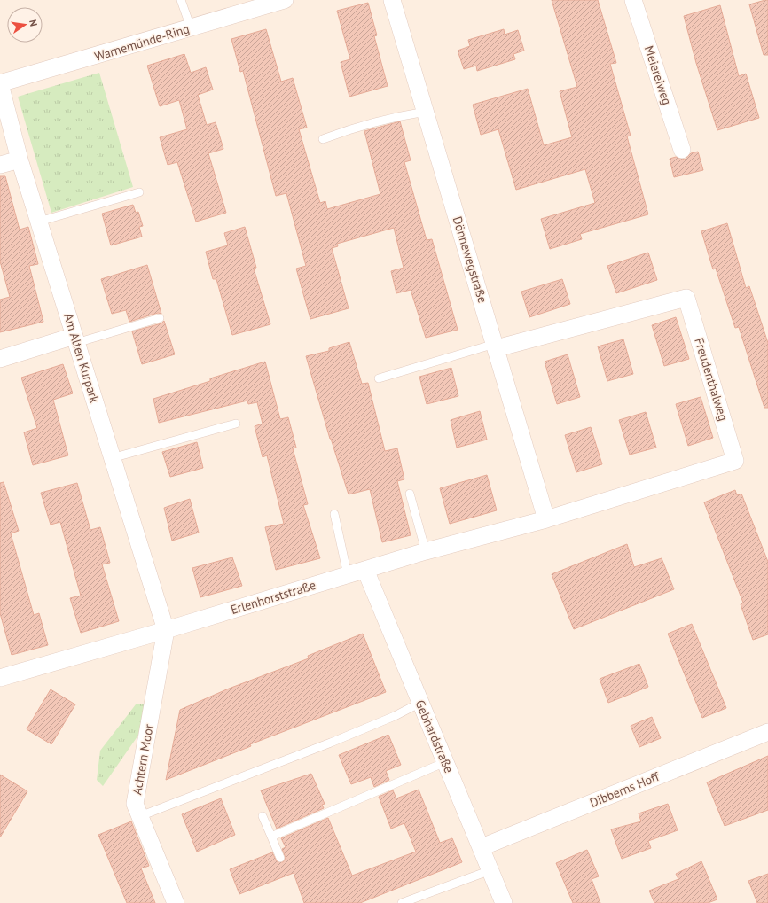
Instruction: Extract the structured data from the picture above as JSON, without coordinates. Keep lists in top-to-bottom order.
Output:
{
  "streets": {
    "street": [
      "Warnemünde-Ring",
      "Meiereiweg",
      "Dönnewegstraße",
      "Am Alten Kurpark",
      "Freudenthalweg",
      "Erlenhorststraße",
      "Gebhardstraße",
      "Achtern Moor",
      "Dibberns Hoff"
    ]
  },
  "crossings": [
    ["Warnemünde-Ring", "Am Alten Kurpark"],
    ["Dönnewegstraße", "Freudenthalweg"],
    ["Dönnewegstraße", "Erlenhorststraße"],
    ["Am Alten Kurpark", "Erlenhorststraße"],
    ["Am Alten Kurpark", "Achtern Moor"],
    ["Freudenthalweg", "Erlenhorststraße"],
    ["Erlenhorststraße", "Gebhardstraße"],
    ["Erlenhorststraße", "Achtern Moor"],
    ["Gebhardstraße", "Dibberns Hoff"]
  ],
  "north": "right"
}
